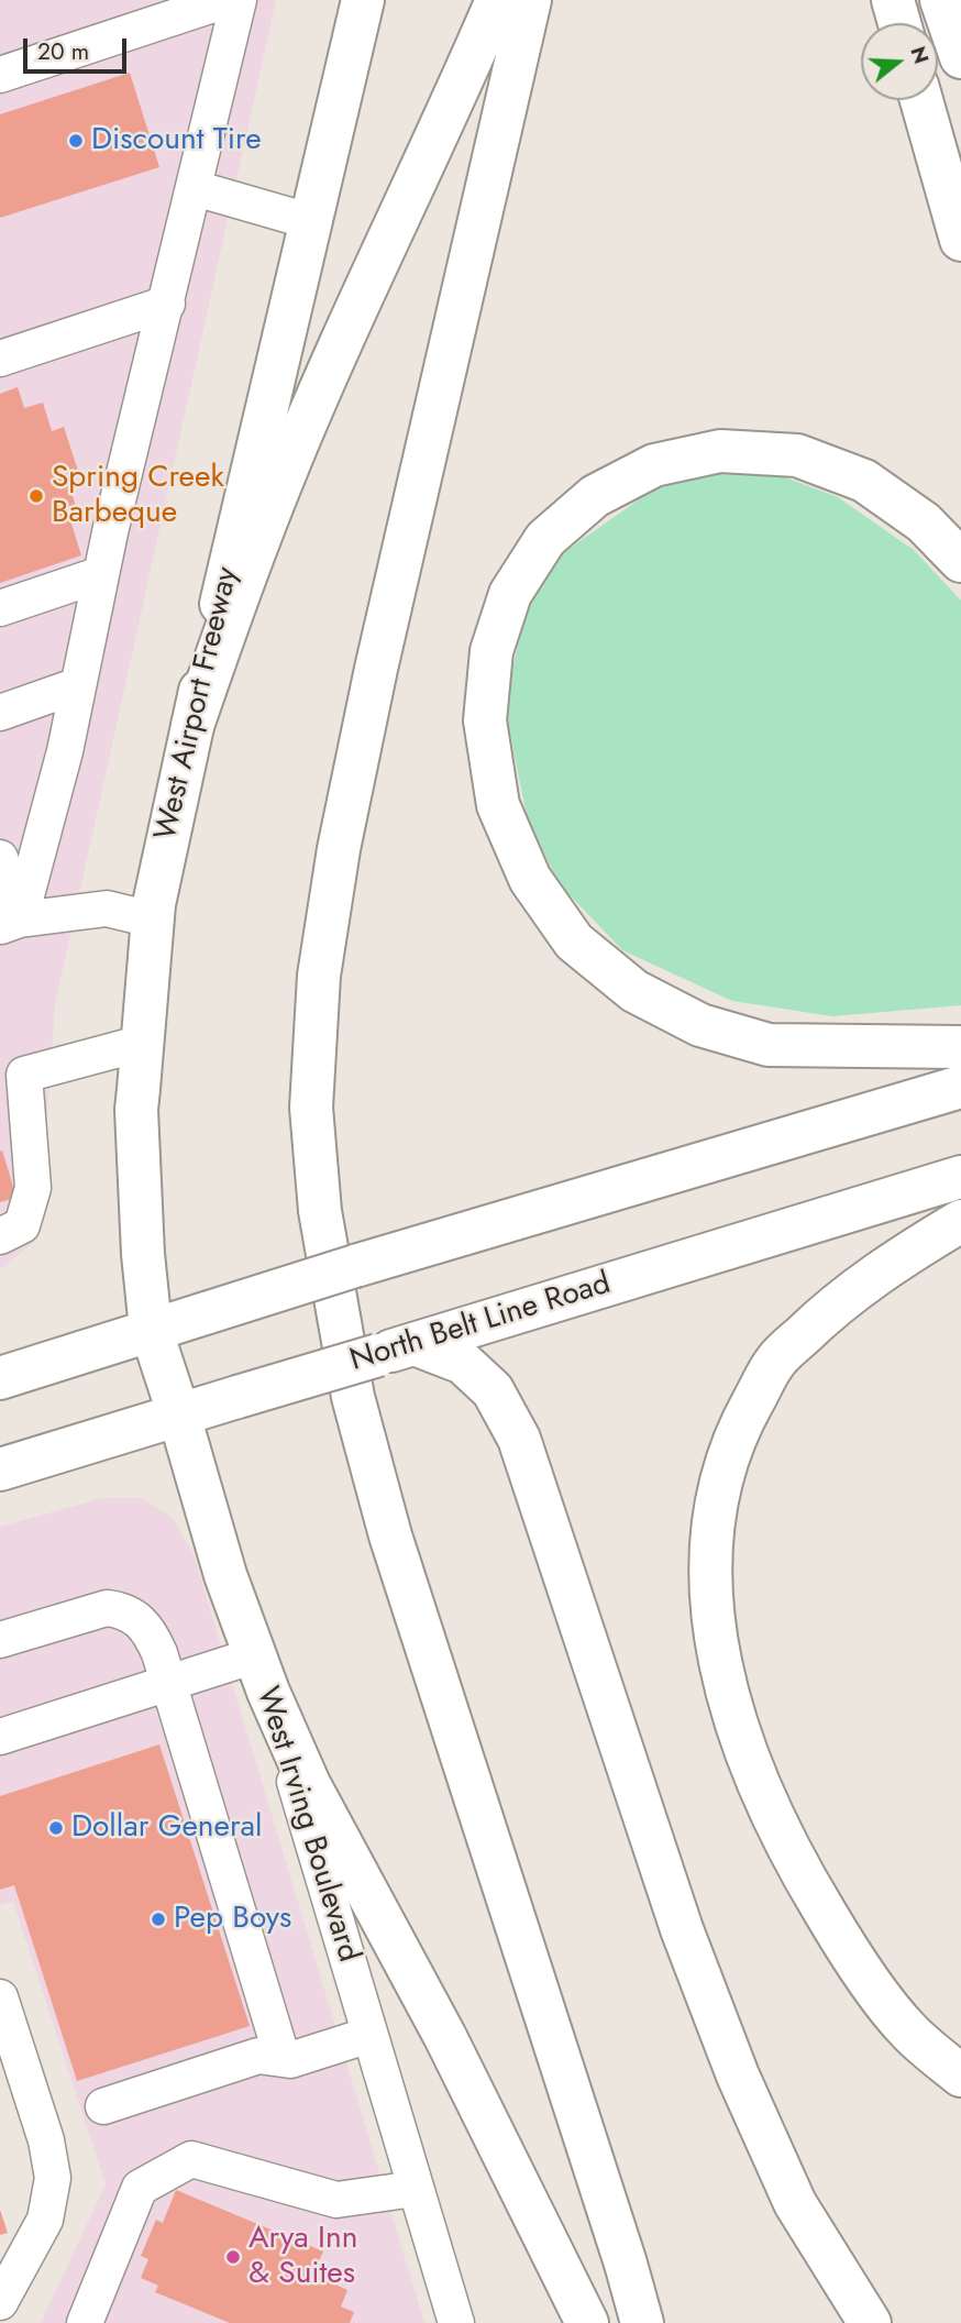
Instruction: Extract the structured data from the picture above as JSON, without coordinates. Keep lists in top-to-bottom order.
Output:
{
  "streets": {
    "main road": ["West Airport Freeway", "North Belt Line Road", "West Irving Boulevard"]
  },
  "crossings": [
    ["West Airport Freeway", "West Irving Boulevard"],
    ["North Belt Line Road", "West Irving Boulevard"]
  ],
  "places": [
    "Discount Tire",
    "Spring Creek Barbeque",
    "Dollar General",
    "Pep Boys",
    "Arya Inn & Suites"
  ],
  "scale_bar": "20 m",
  "north": "right"
}
